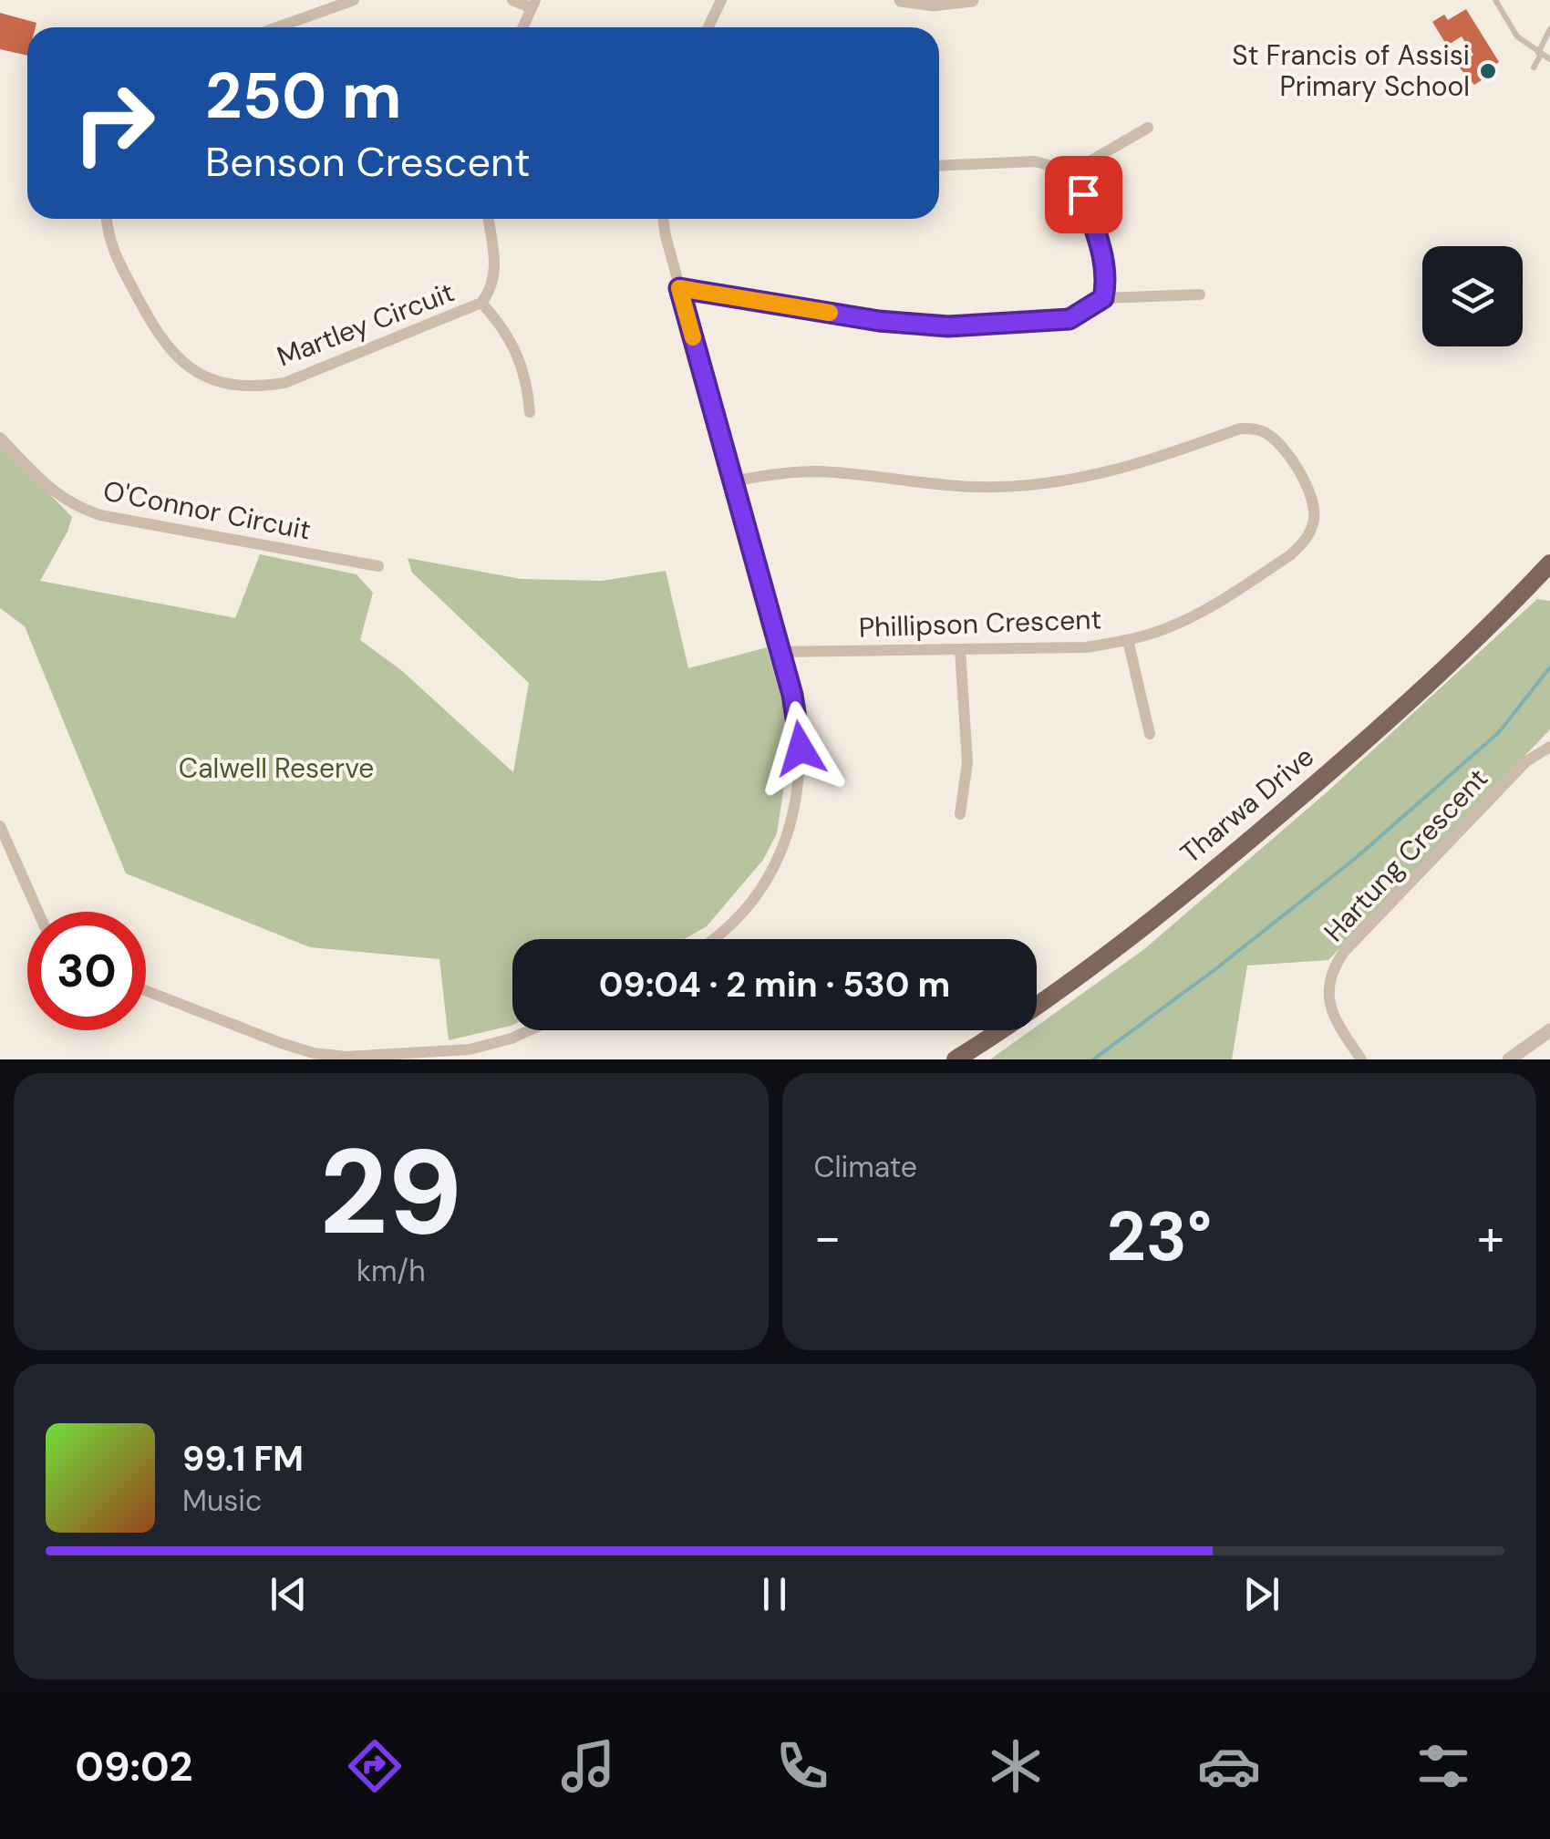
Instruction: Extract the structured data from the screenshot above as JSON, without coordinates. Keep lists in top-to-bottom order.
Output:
{
  "streets": {
    "main road": ["Tharwa Drive"],
    "street": [
      "Martley Circuit",
      "O'Connor Circuit",
      "Phillipson Crescent",
      "Hartung Crescent"
    ]
  },
  "parks": ["Calwell Reserve"],
  "places": ["St Francis of Assisi Primary School"],
  "page": {
    "turn": ["250 m", "Benson Crescent"],
    "limit": "30",
    "trip": "09:04 · 2 min · 530 m",
    "tile": [
      ["29", "km/h"],
      "Climate"
    ],
    "heat": ["−", "23°", "+"],
    "song": ["99.1 FM", "Music"],
    "tabs": "09:02"
  }
}
